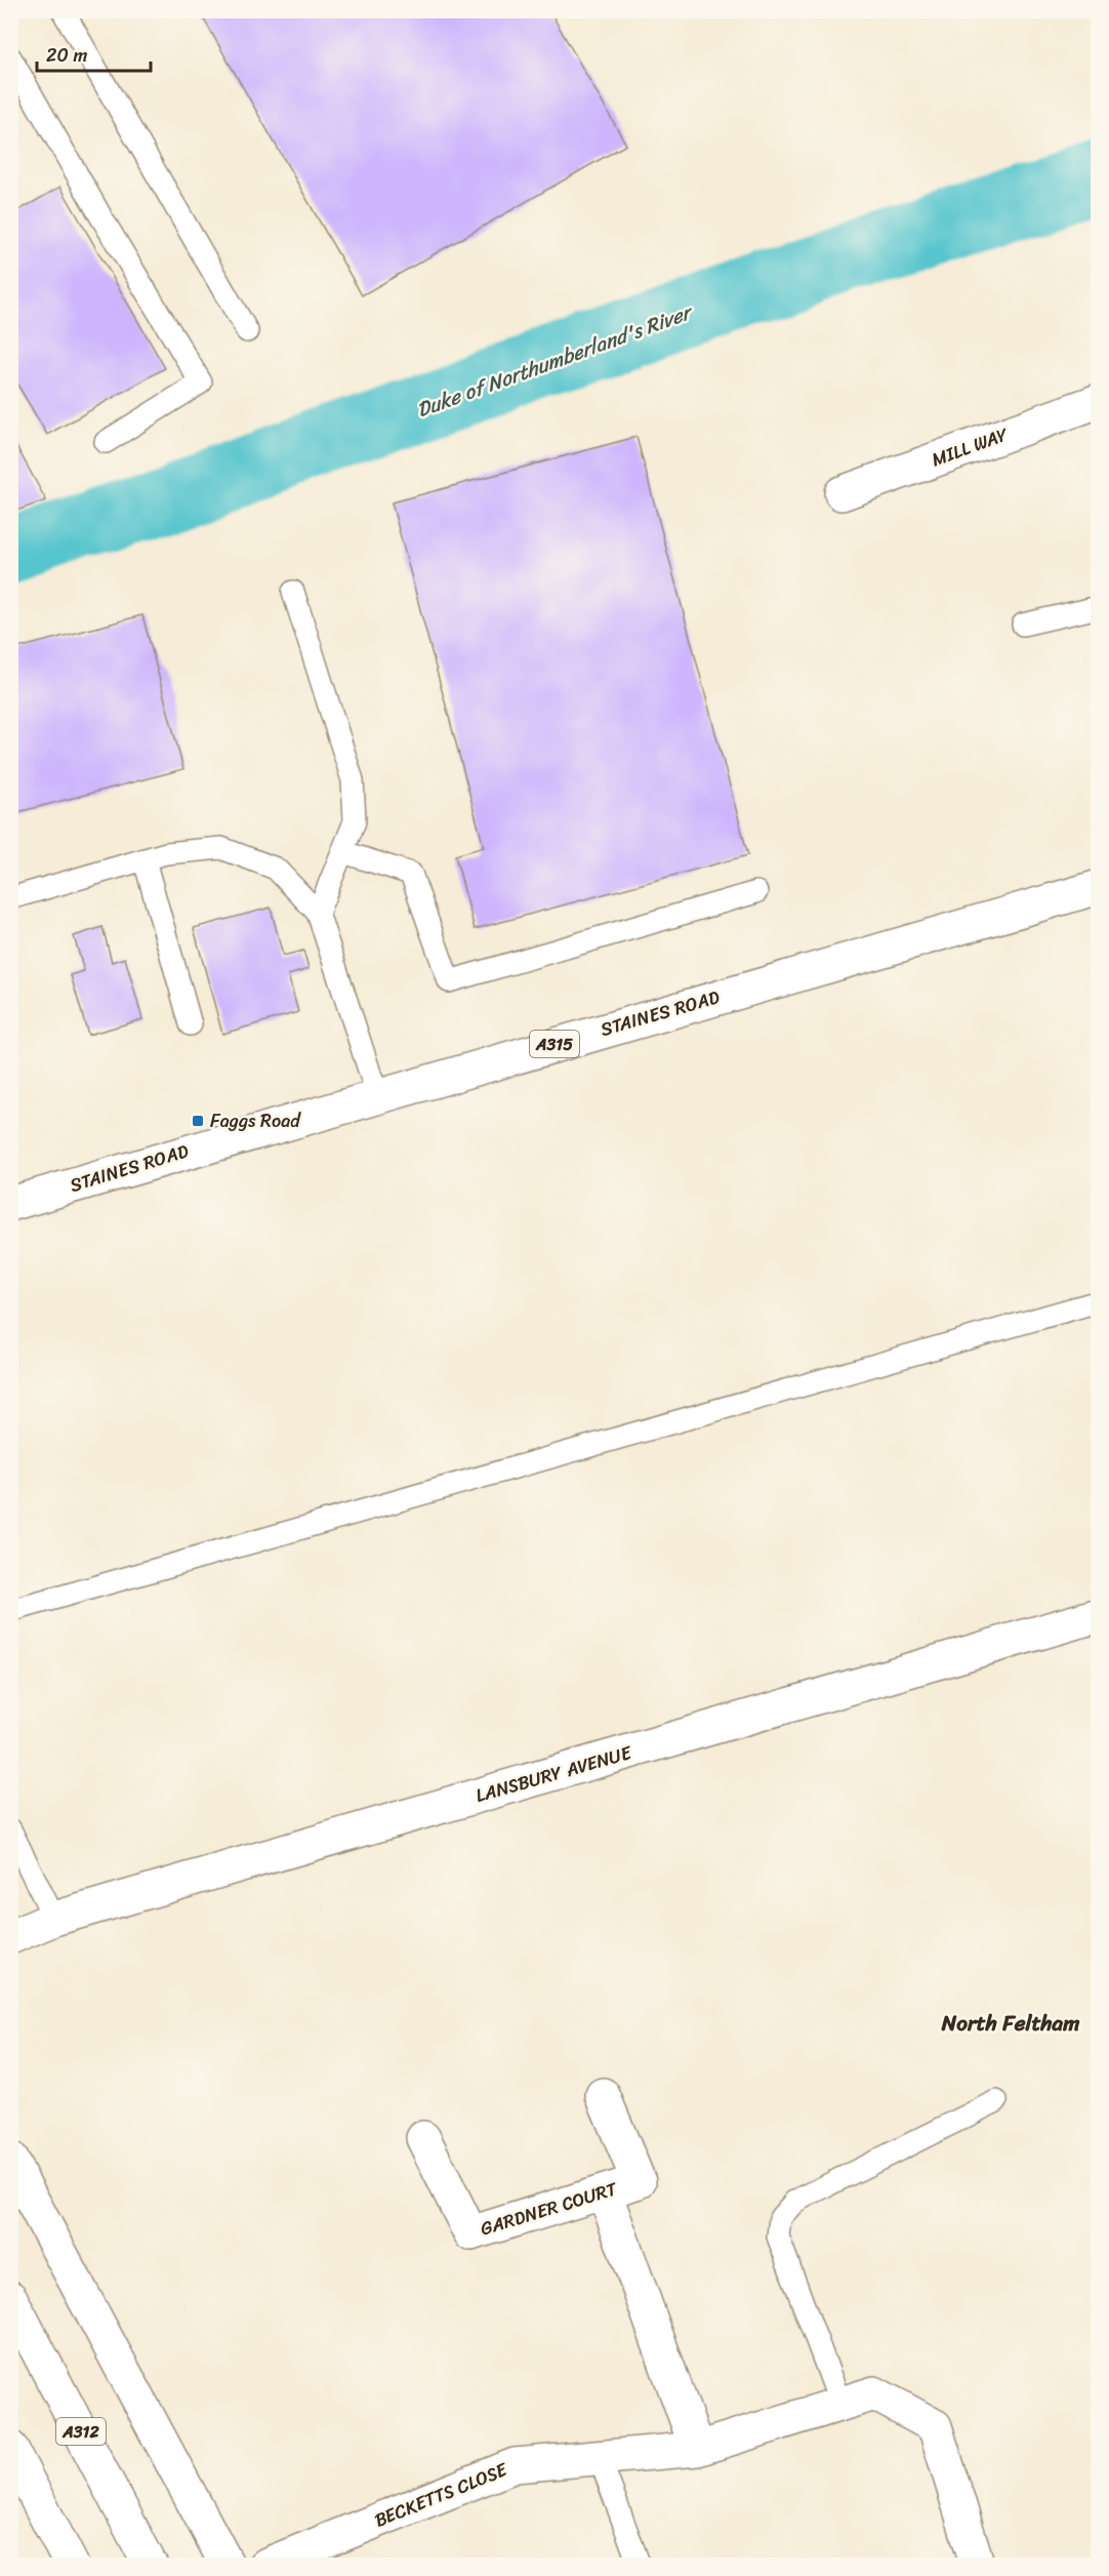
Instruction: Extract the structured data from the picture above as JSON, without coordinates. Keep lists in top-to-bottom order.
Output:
{
  "streets": {
    "street": [
      "MILL WAY",
      "STAINES ROAD",
      "A315",
      "LANSBURY AVENUE",
      "GARDNER COURT",
      "A312",
      "BECKETTS CLOSE"
    ]
  },
  "districts": ["North Feltham"],
  "water": ["Duke of Northumberland's River"],
  "places": {
    "transit": ["Faggs Road"]
  },
  "scale_bar": "20 m"
}
